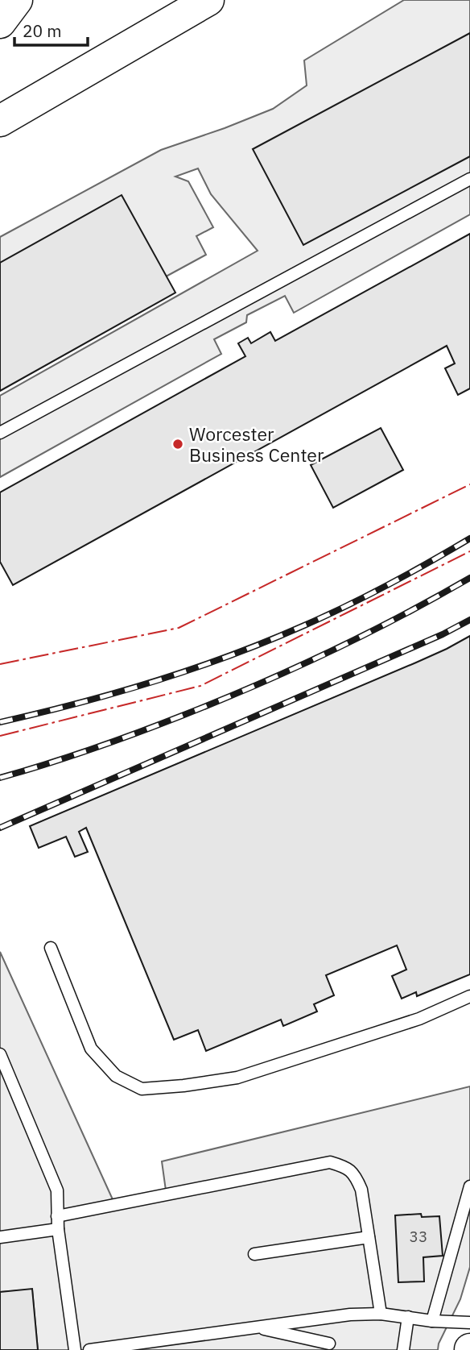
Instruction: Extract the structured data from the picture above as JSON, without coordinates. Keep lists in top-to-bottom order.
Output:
{
  "places": ["Worcester Business Center"],
  "house_numbers": ["33"],
  "scale_bar": "20 m"
}
